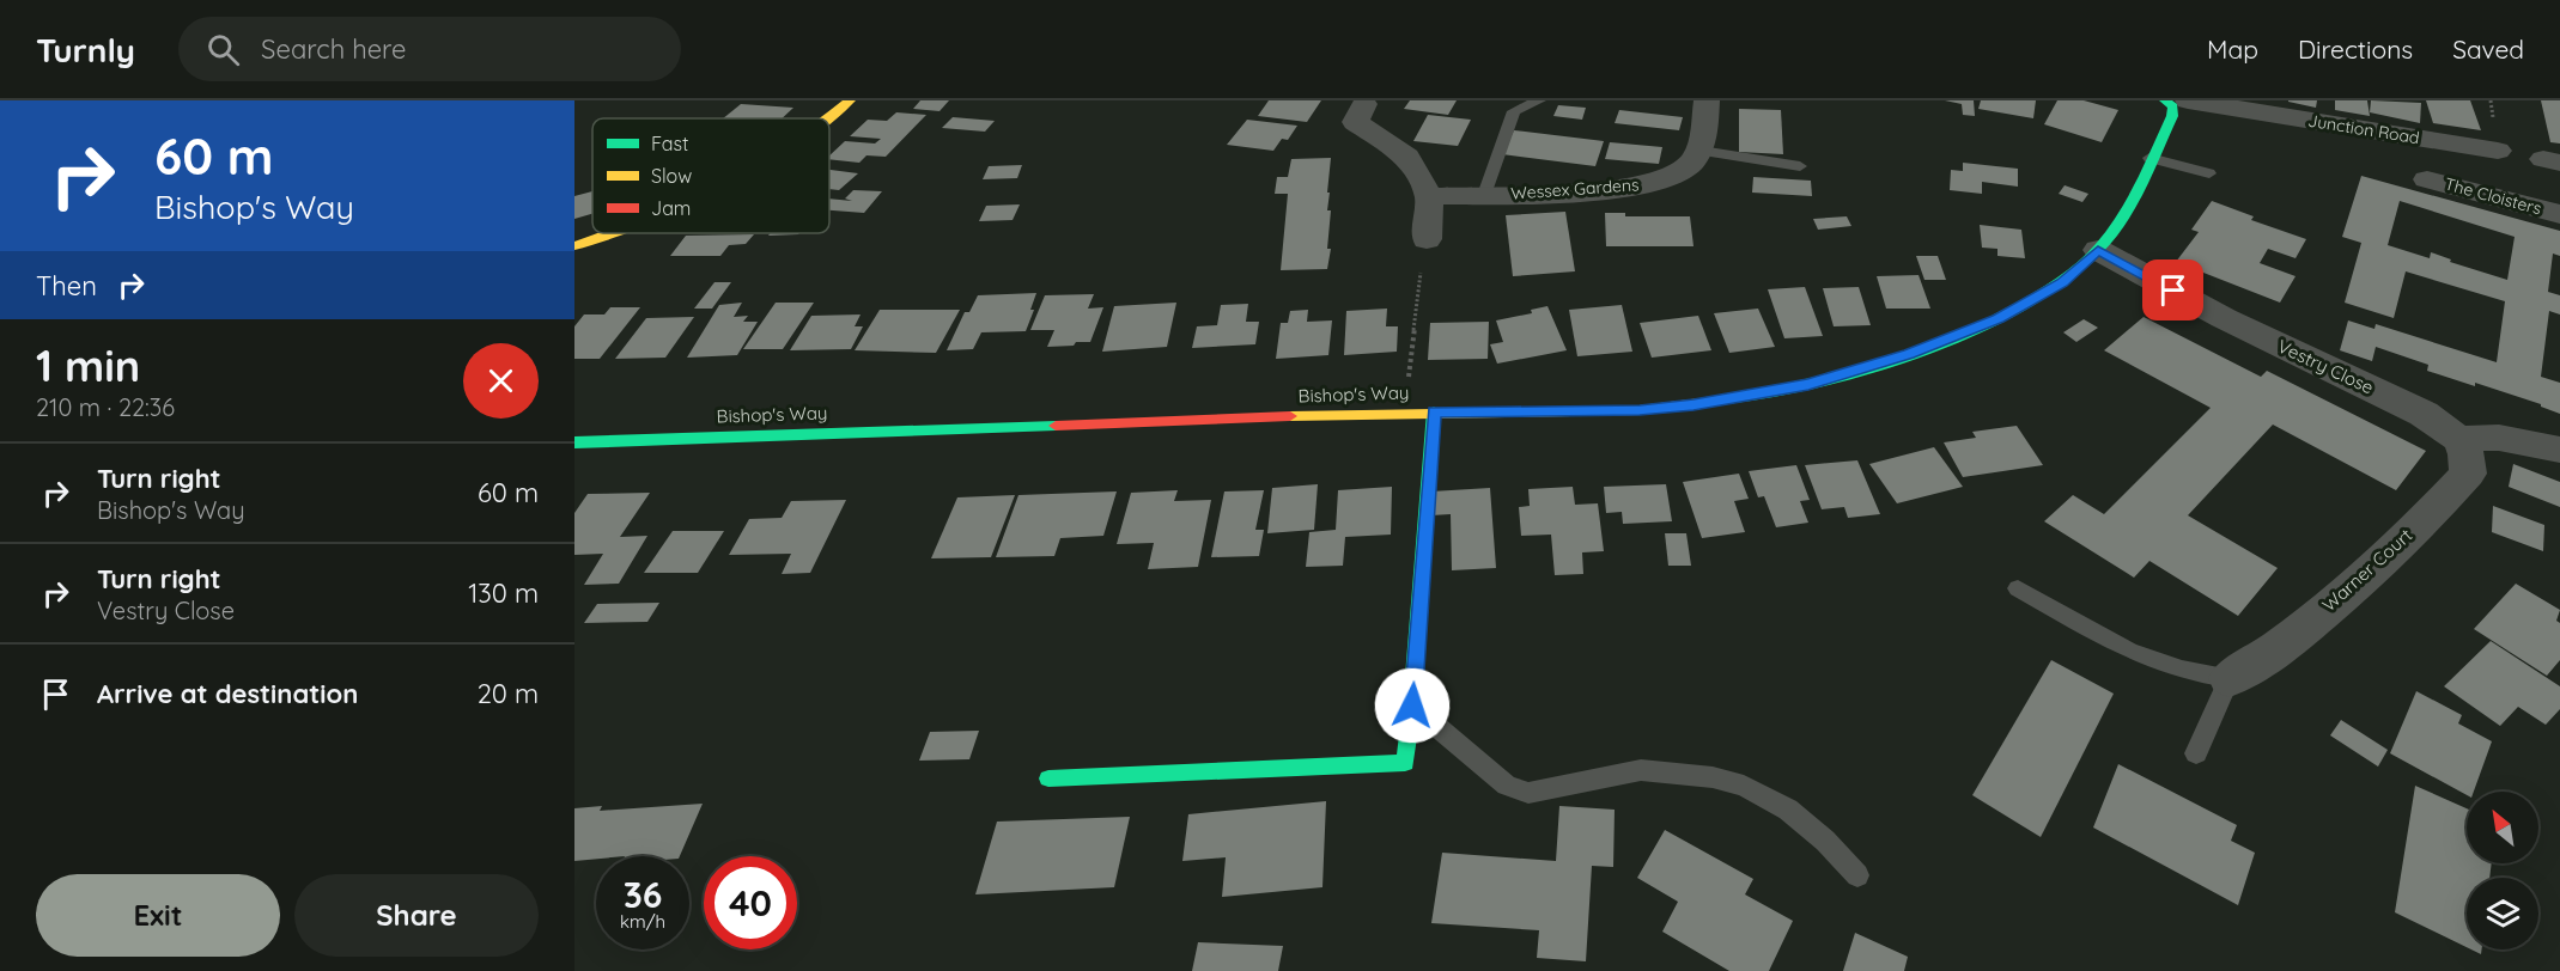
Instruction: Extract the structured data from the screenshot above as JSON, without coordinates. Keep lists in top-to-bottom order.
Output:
{
  "streets": {
    "street": [
      "Junction Road",
      "Wessex Gardens",
      "The Cloisters",
      "Vestry Close",
      "Bishop's Way",
      "Warner Court"
    ]
  },
  "crossings": [
    ["Vestry Close", "Bishop's Way"],
    ["Vestry Close", "Warner Court"]
  ],
  "legend": ["Fast", "Slow", "Jam"],
  "north": "top left",
  "page": {
    "header": "Turnly",
    "search": "Search here",
    "nav": ["Map", "Directions", "Saved"],
    "turn": ["60 m", "Bishop's Way"],
    "then": "Then",
    "heading": ["1 min", "210 m · 22:36"],
    "list": [
      {
        "name": "Turn right",
        "note": "Bishop's Way",
        "value": "60 m"
      },
      {
        "name": "Turn right",
        "note": "Vestry Close",
        "value": "130 m"
      },
      {
        "name": "Arrive at destination",
        "value": "20 m"
      }
    ],
    "speed": "36 km/h",
    "limit": "40",
    "buttons": ["Exit", "Share"]
  }
}
